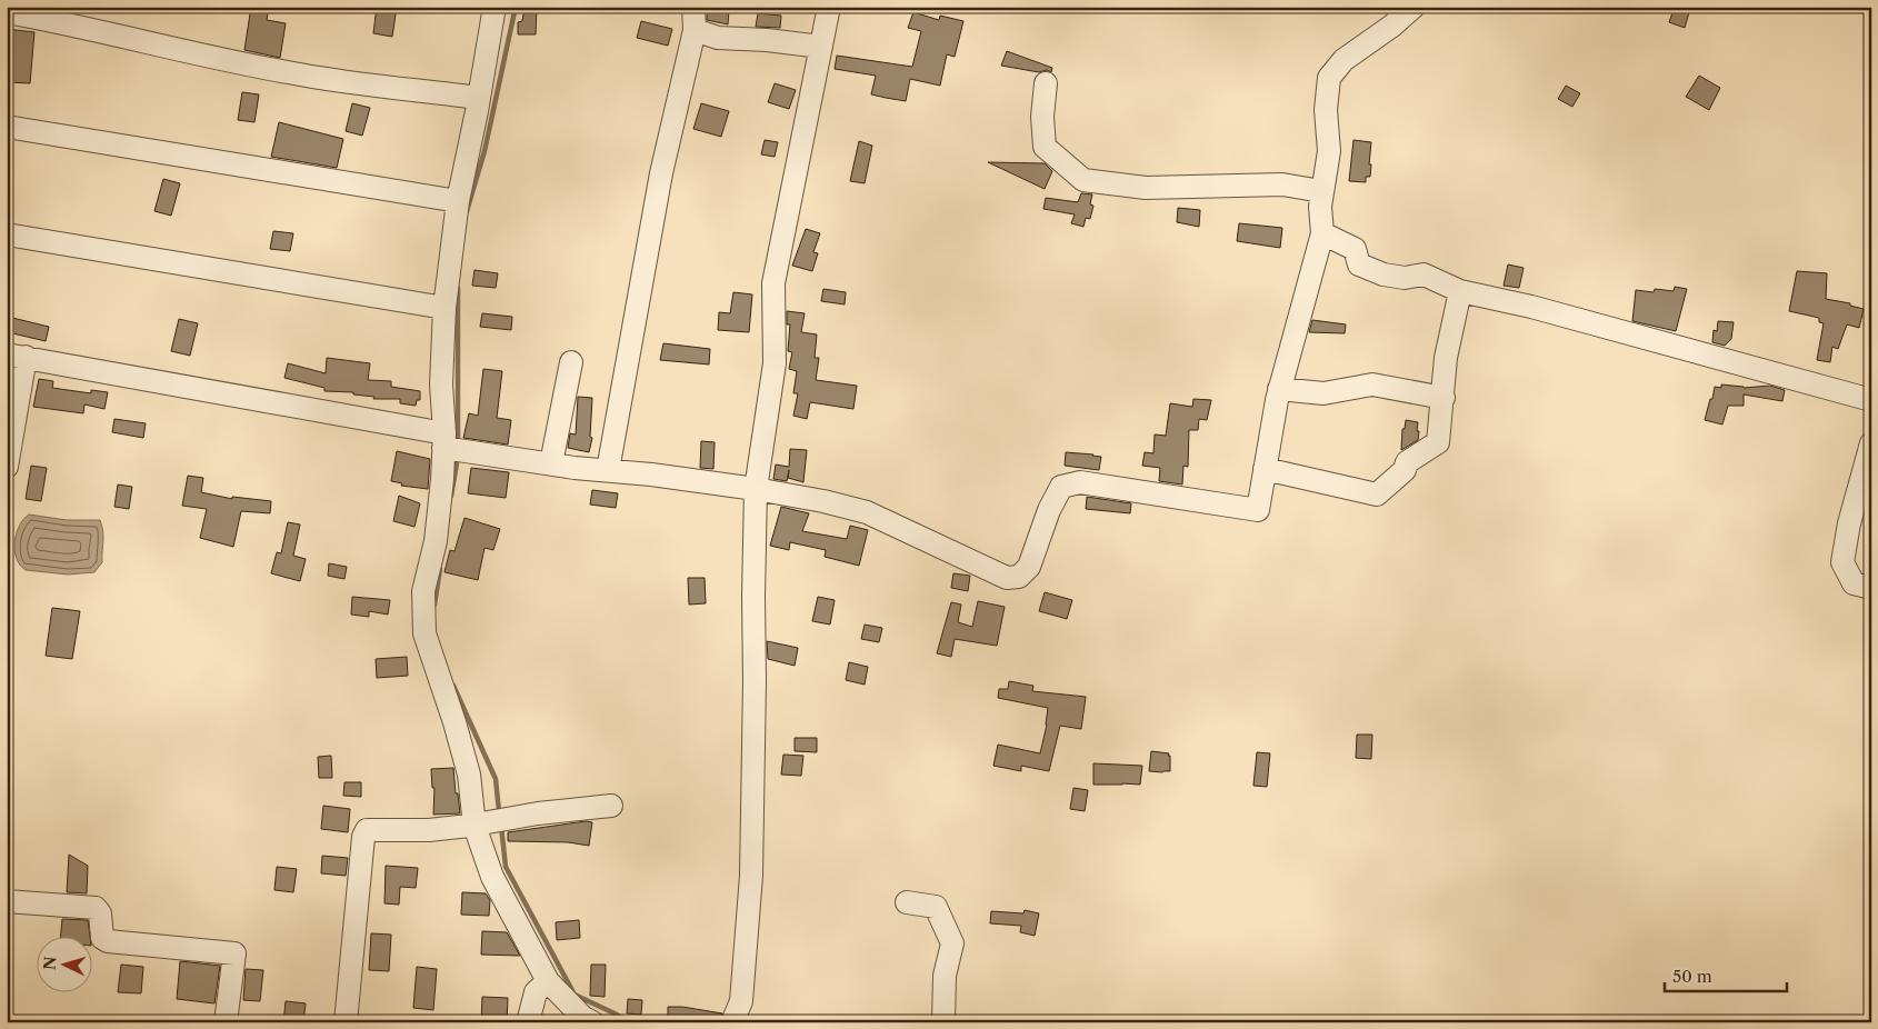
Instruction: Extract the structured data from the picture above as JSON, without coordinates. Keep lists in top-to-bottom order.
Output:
{
  "scale_bar": "50 m",
  "north": "left"
}
